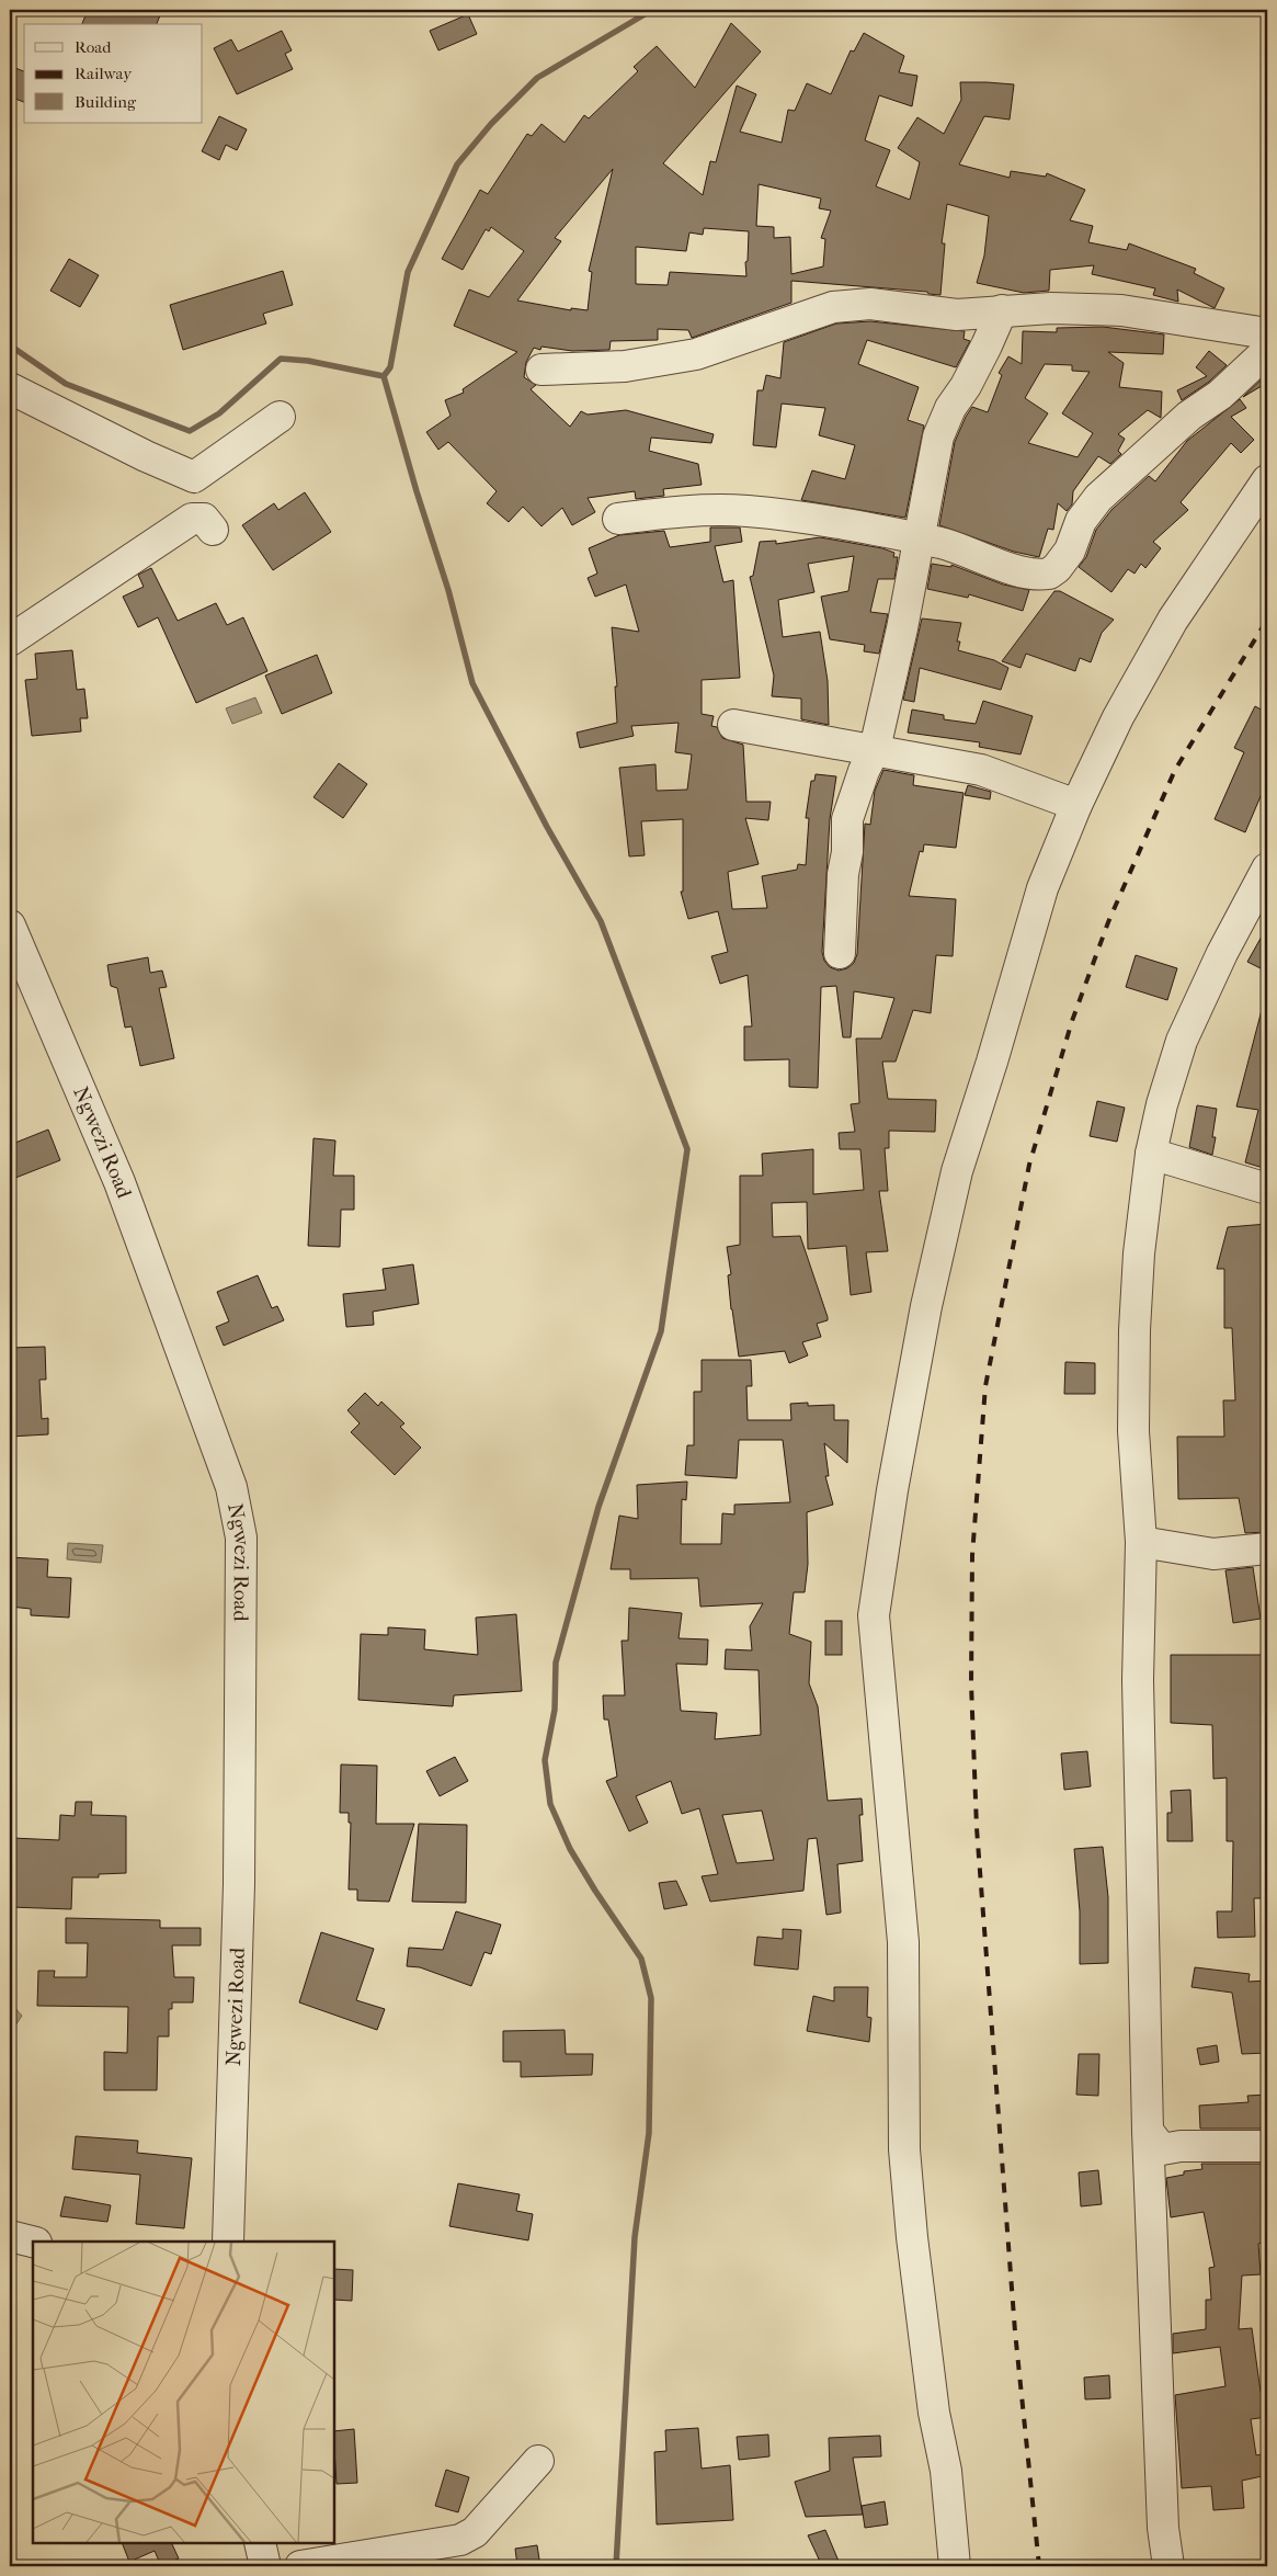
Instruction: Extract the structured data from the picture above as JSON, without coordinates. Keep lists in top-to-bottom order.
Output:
{
  "streets": {
    "street": ["Ngwezi Road"]
  },
  "legend": ["Road", "Railway", "Building"]
}
